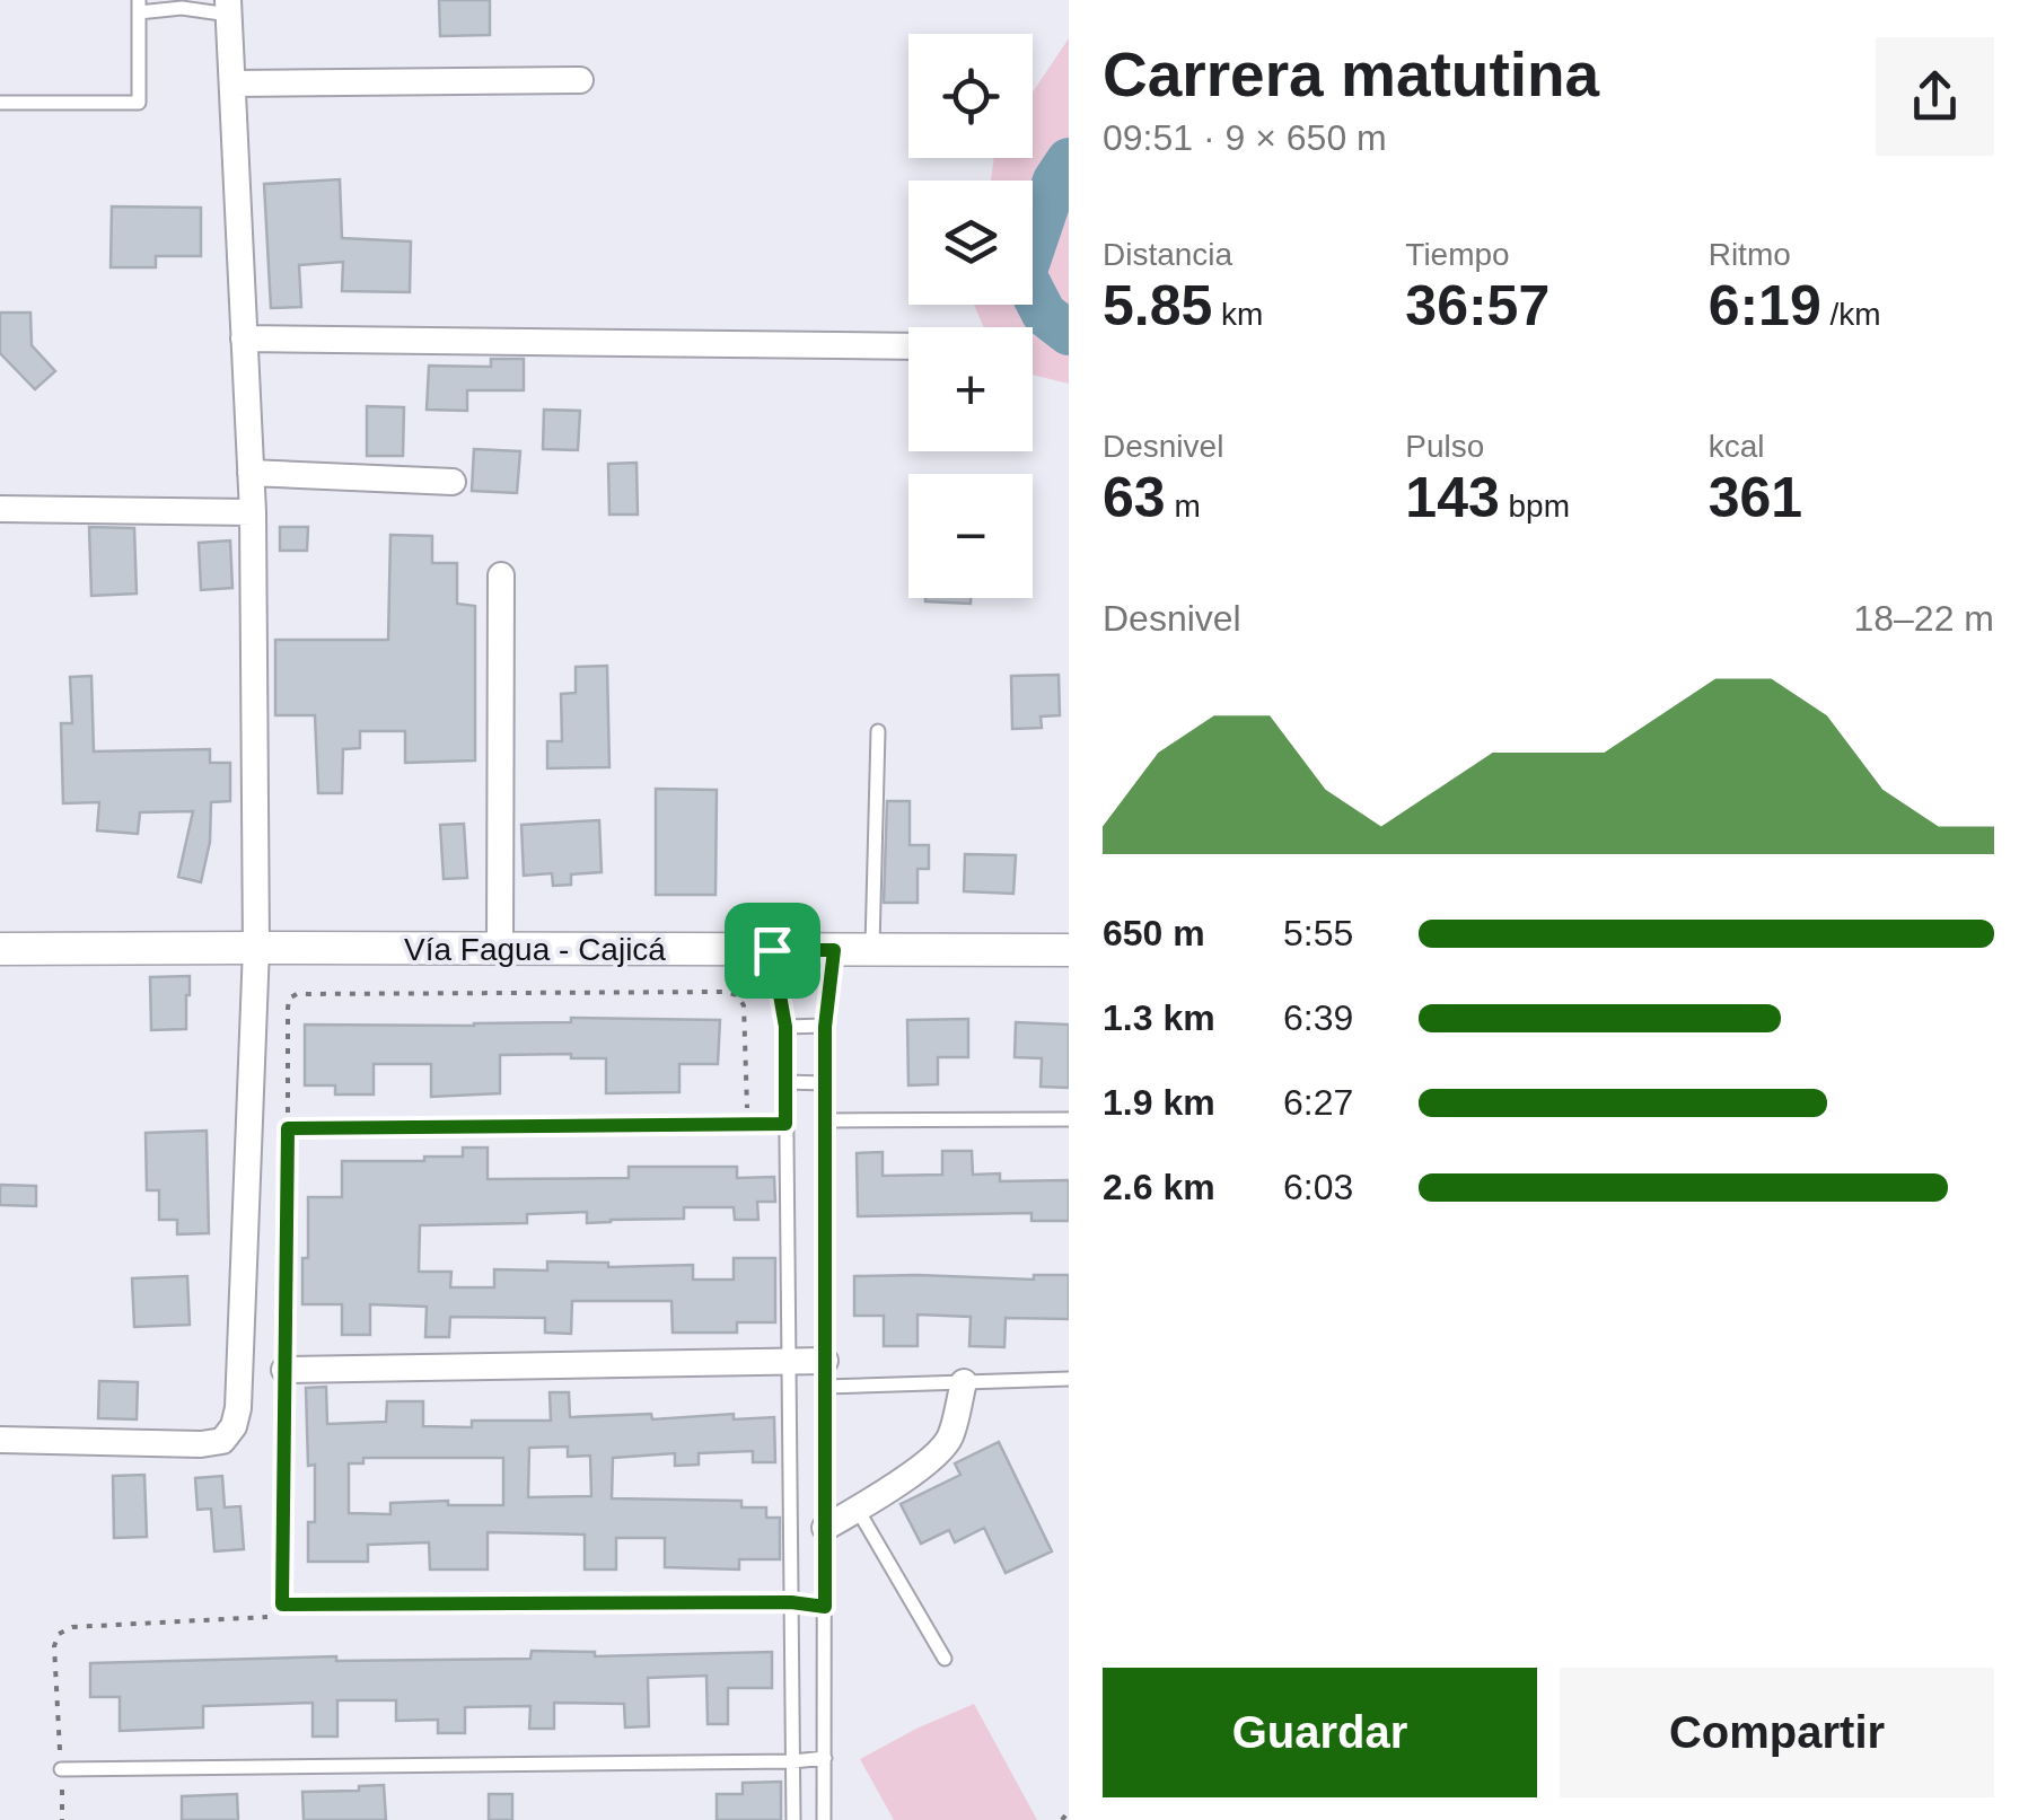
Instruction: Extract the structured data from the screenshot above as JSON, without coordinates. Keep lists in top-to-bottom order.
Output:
{
  "streets": {
    "street": ["Vía Fagua - Cajicá"]
  },
  "page": {
    "heading": ["Carrera matutina", "09:51 · 9 × 650 m"],
    "map_buttons": ["+", "−"],
    "stats": [
      ["Distancia", "5.85 km"],
      ["Tiempo", "36:57"],
      ["Ritmo", "6:19 /km"],
      ["Desnivel", "63 m"],
      ["Pulso", "143 bpm"],
      ["kcal", "361"]
    ],
    "chart": ["Desnivel", "18–22 m"],
    "list": [
      {
        "name": "650 m",
        "note": "5:55"
      },
      {
        "name": "1.3 km",
        "note": "6:39"
      },
      {
        "name": "1.9 km",
        "note": "6:27"
      },
      {
        "name": "2.6 km",
        "note": "6:03"
      }
    ],
    "buttons": ["Guardar", "Compartir"]
  }
}
